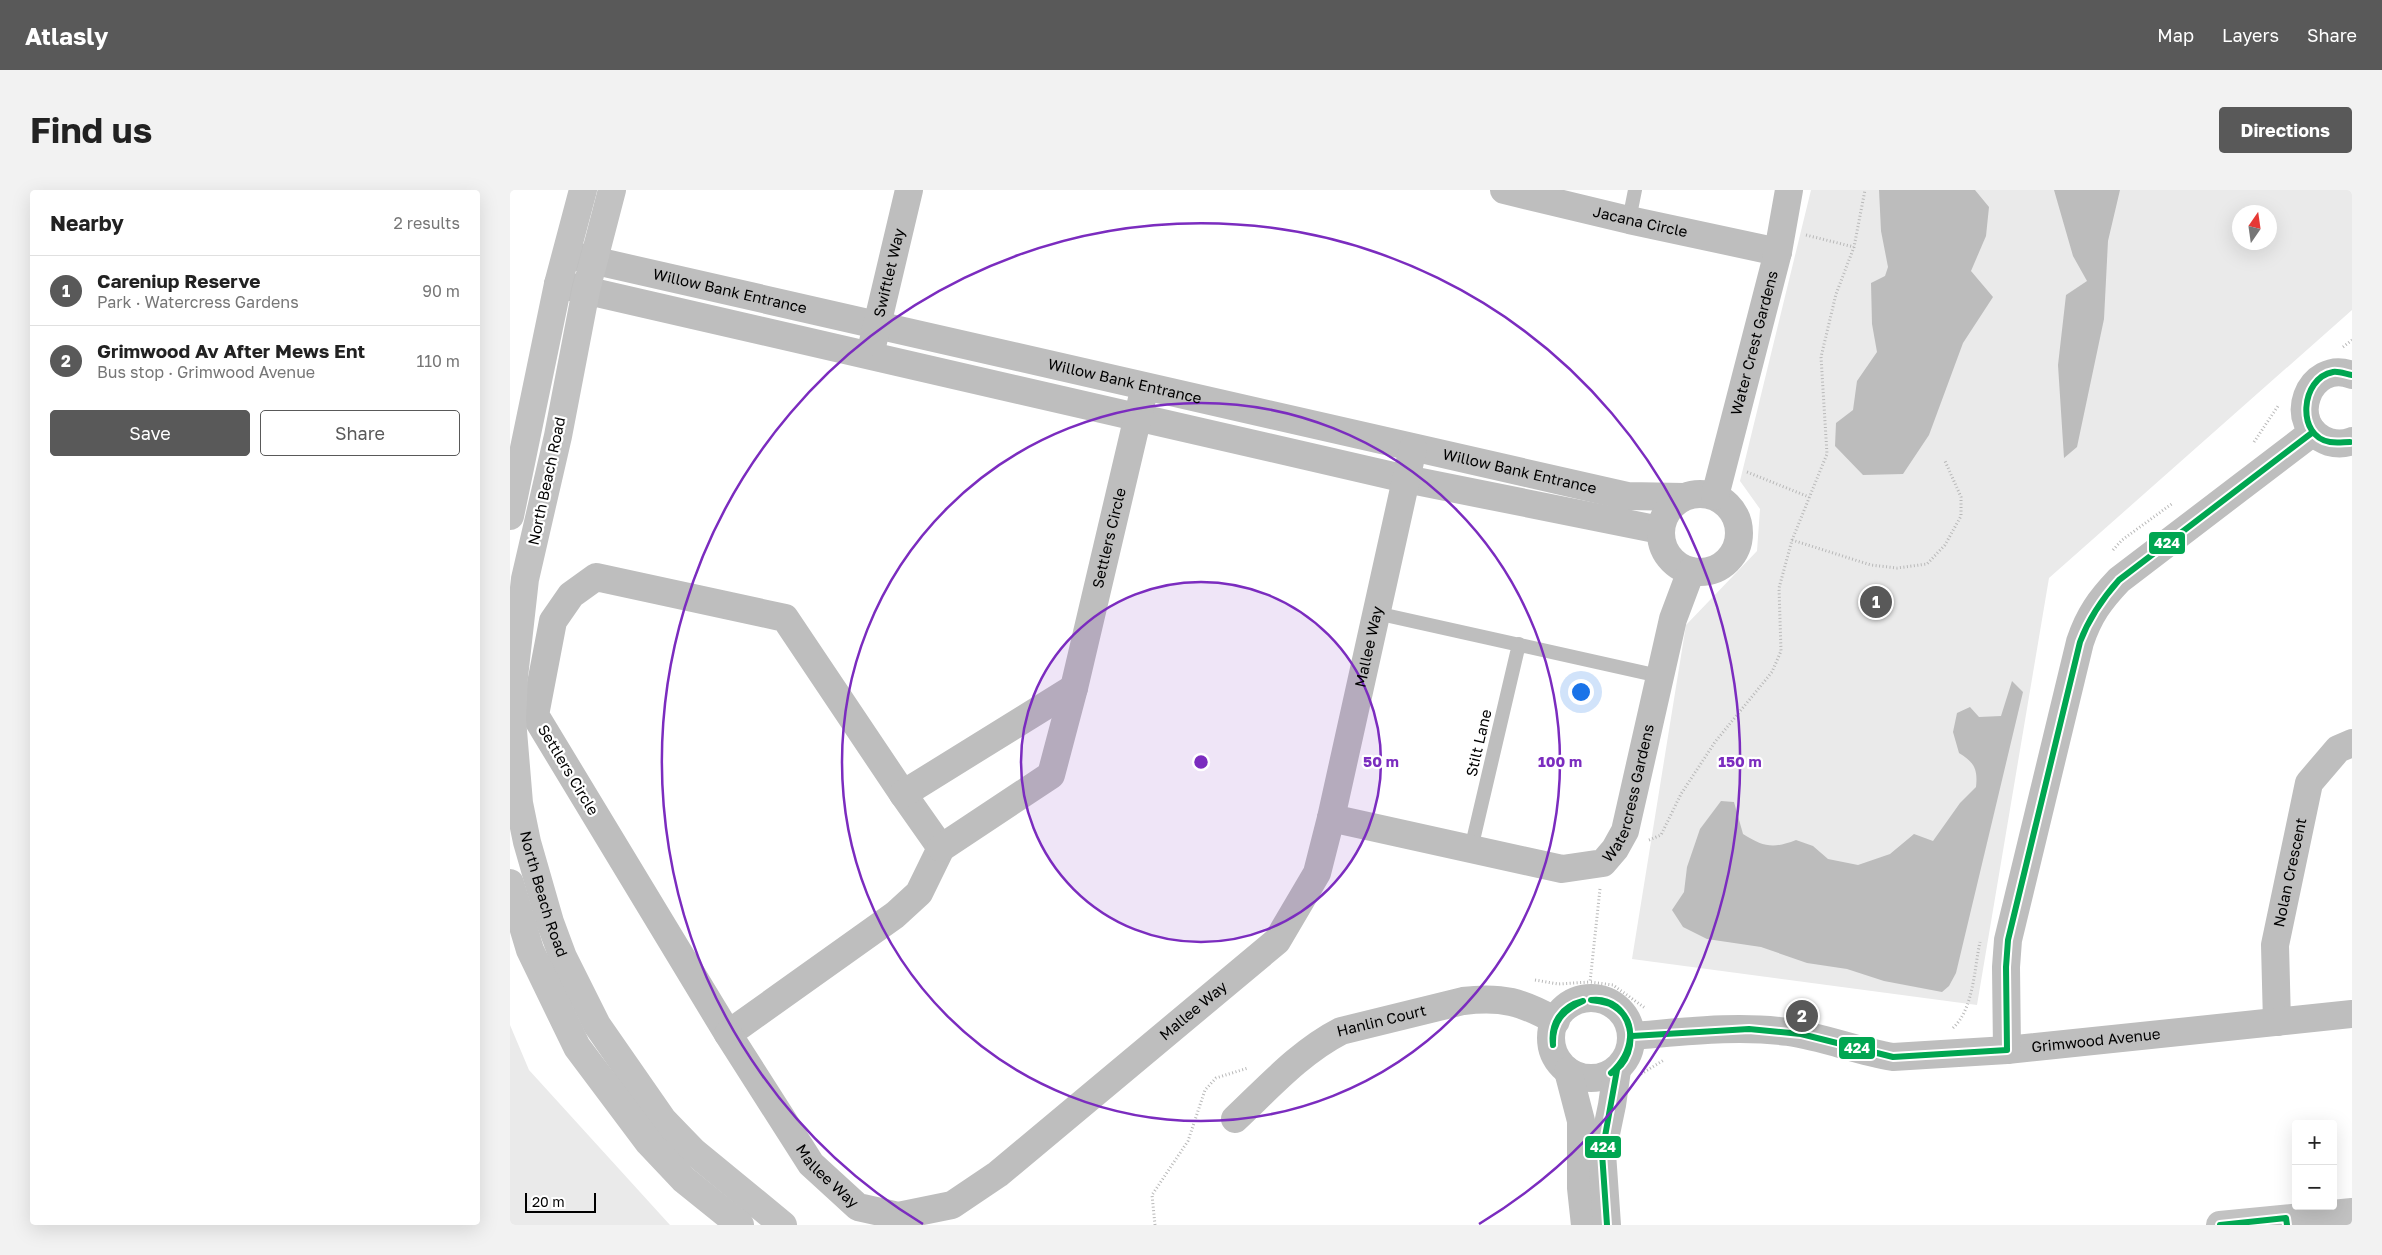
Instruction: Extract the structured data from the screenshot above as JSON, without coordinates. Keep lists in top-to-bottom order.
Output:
{
  "streets": {
    "main road": ["North Beach Road"],
    "street": [
      "Jacana Circle",
      "Swiftlet Way",
      "Willow Bank Entrance",
      "Water Crest Gardens",
      "Settlers Circle",
      "Mallee Way",
      "Watercress Gardens",
      "Nolan Crescent",
      "Hanlin Court",
      "Grimwood Avenue"
    ],
    "lane": ["Stilt Lane"]
  },
  "crossings": [
    ["Jacana Circle", "Water Crest Gardens"],
    ["Swiftlet Way", "Willow Bank Entrance"],
    ["Willow Bank Entrance", "Water Crest Gardens"],
    ["Willow Bank Entrance", "North Beach Road"],
    ["Willow Bank Entrance", "Settlers Circle"],
    ["Willow Bank Entrance", "Mallee Way"],
    ["Willow Bank Entrance", "Watercress Gardens"],
    ["Water Crest Gardens", "Watercress Gardens"],
    ["Settlers Circle", "Mallee Way"],
    ["Mallee Way", "Watercress Gardens"],
    ["Stilt Lane", "Watercress Gardens"],
    ["Nolan Crescent", "Grimwood Avenue"],
    ["Hanlin Court", "Grimwood Avenue"]
  ],
  "lines": ["transit line 424"],
  "scale_bar": "20 m",
  "north": "top",
  "page": {
    "header": "Atlasly",
    "nav": ["Map", "Layers", "Share"],
    "buttons": [
      "Directions",
      ["Save", "Share"]
    ],
    "title": "Find us",
    "heading": ["Nearby", "2 results"],
    "list": [
      {
        "mark": "1",
        "name": "Careniup Reserve",
        "note": "Park · Watercress Gardens",
        "value": "90 m"
      },
      {
        "mark": "2",
        "name": "Grimwood Av After Mews Ent",
        "note": "Bus stop · Grimwood Avenue",
        "value": "110 m"
      }
    ],
    "pins": ["1", "2"],
    "map_buttons": ["+", "−"],
    "scale": "20 m"
  },
  "rings": ["50 m", "100 m", "150 m"]
}
